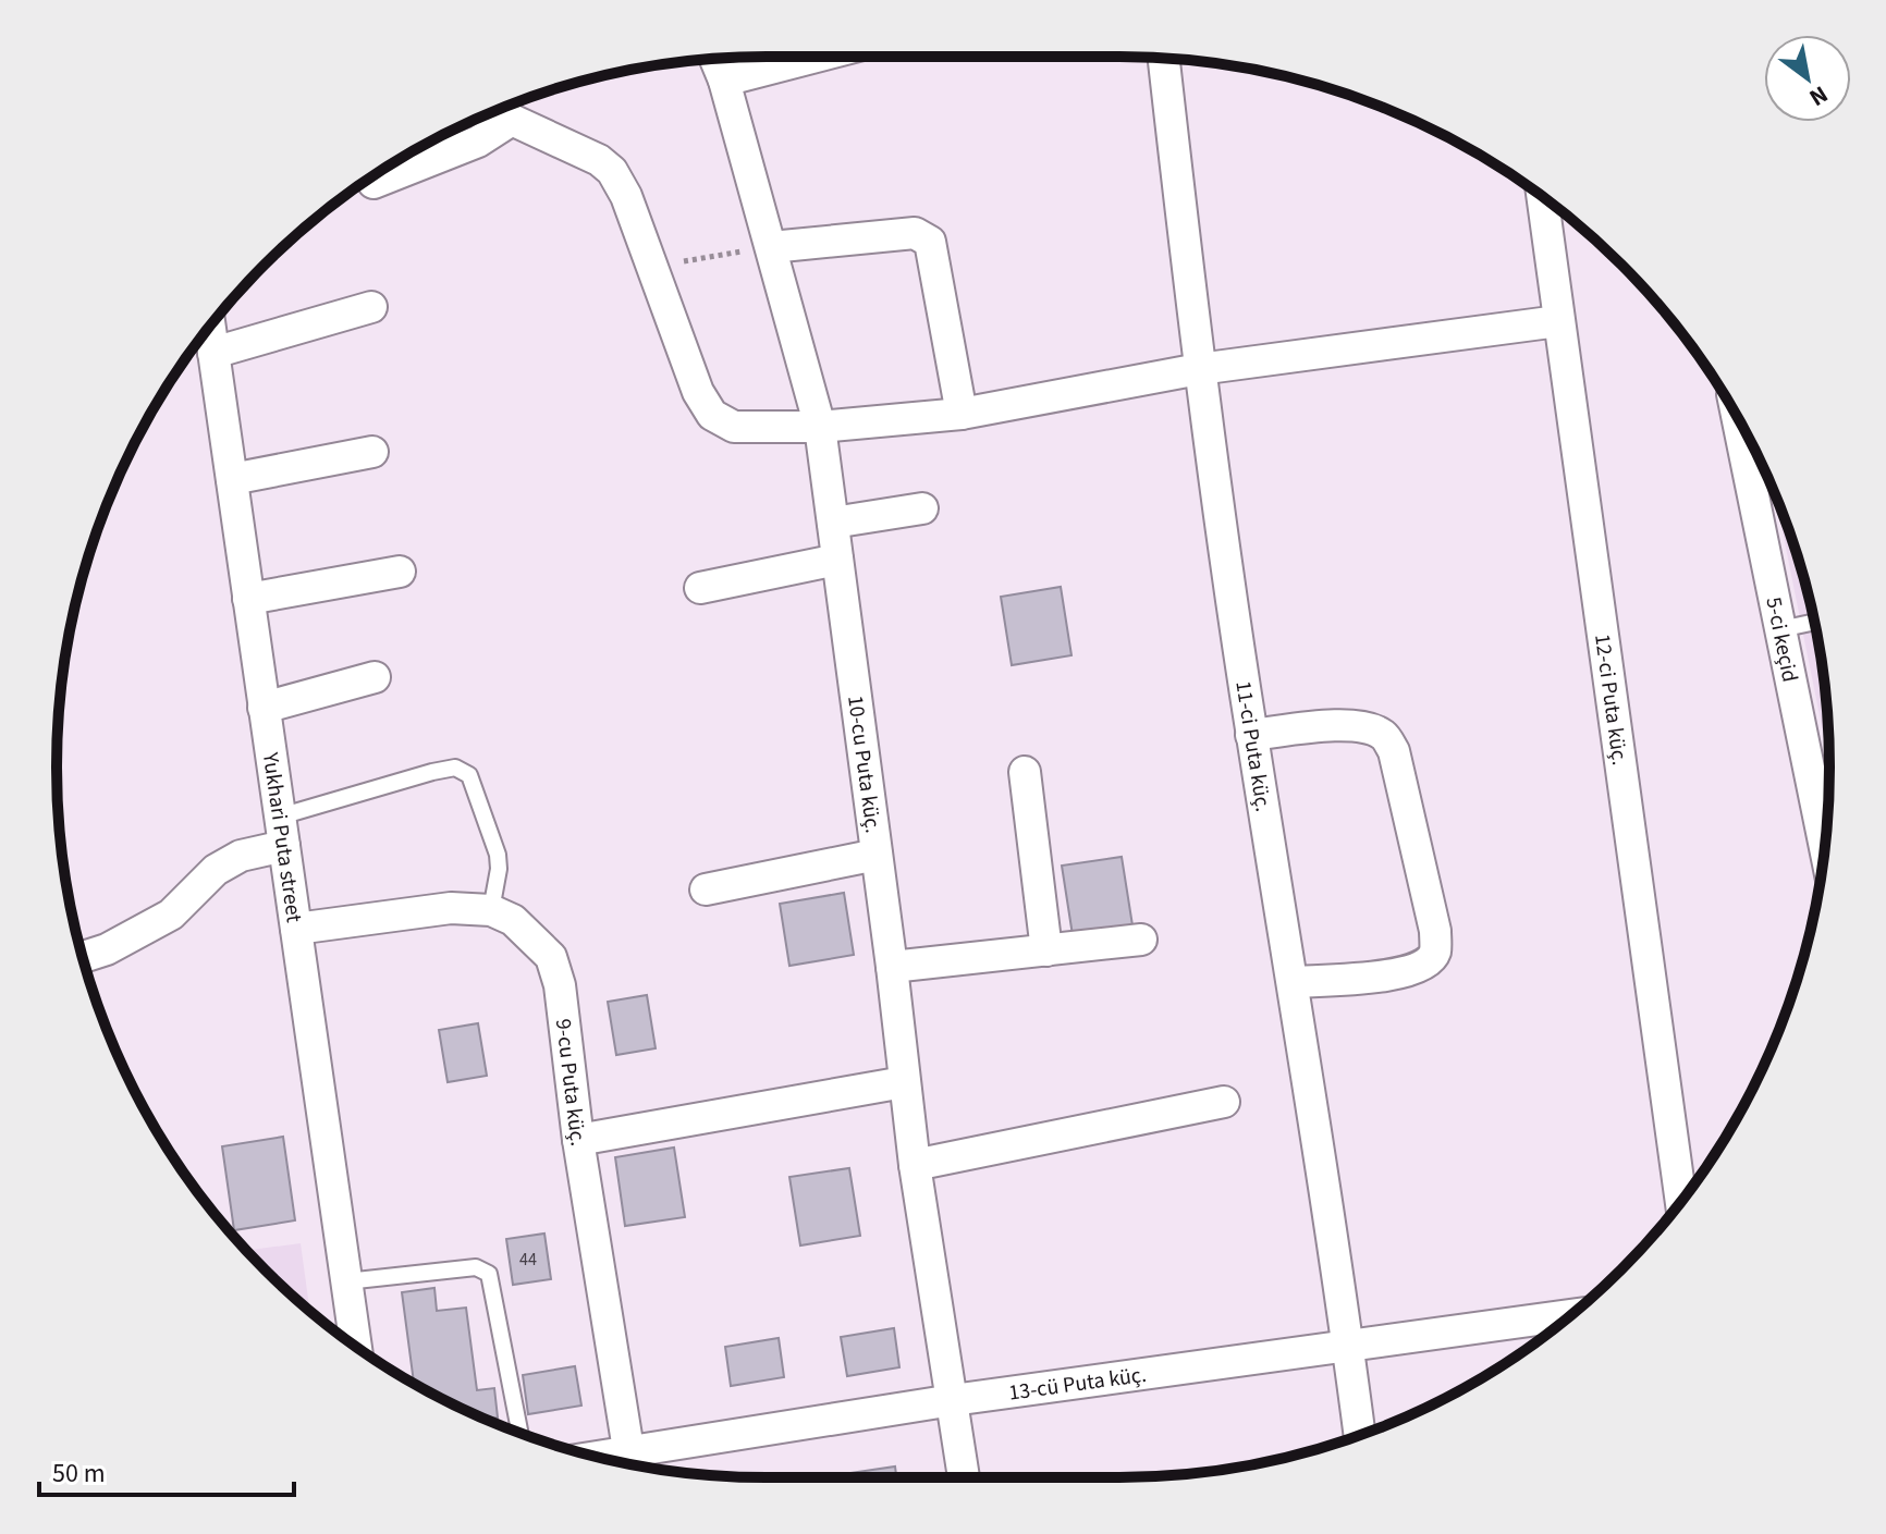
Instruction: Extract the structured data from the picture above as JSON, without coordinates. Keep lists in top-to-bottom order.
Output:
{
  "streets": {
    "street": [
      "5-ci keçid",
      "12-ci Puta küç.",
      "11-ci Puta küç.",
      "10-cu Puta küç.",
      "Yukhari Puta street",
      "9-cu Puta küç.",
      "13-cü Puta küç."
    ]
  },
  "crossings": [
    ["11-ci Puta küç.", "13-cü Puta küç."],
    ["10-cu Puta küç.", "13-cü Puta küç."]
  ],
  "house_numbers": ["44"],
  "scale_bar": "50 m",
  "north": "bottom right"
}
